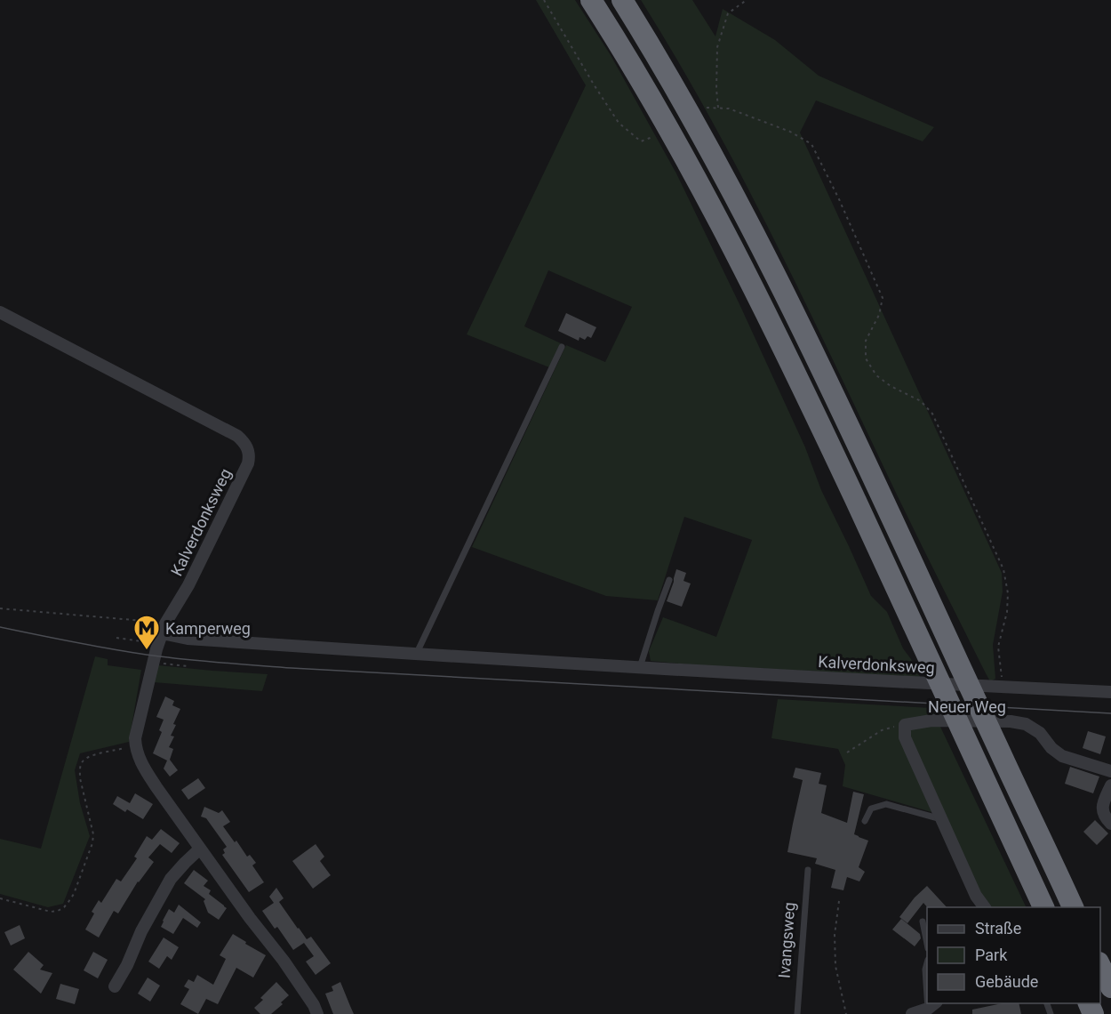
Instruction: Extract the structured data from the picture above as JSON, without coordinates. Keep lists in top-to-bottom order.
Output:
{
  "streets": {
    "street": ["Kalverdonksweg", "Neuer Weg"],
    "lane": ["Ivangsweg"]
  },
  "places": {
    "metro station": ["Kamperweg"]
  },
  "legend": ["Straße", "Park", "Gebäude"]
}
